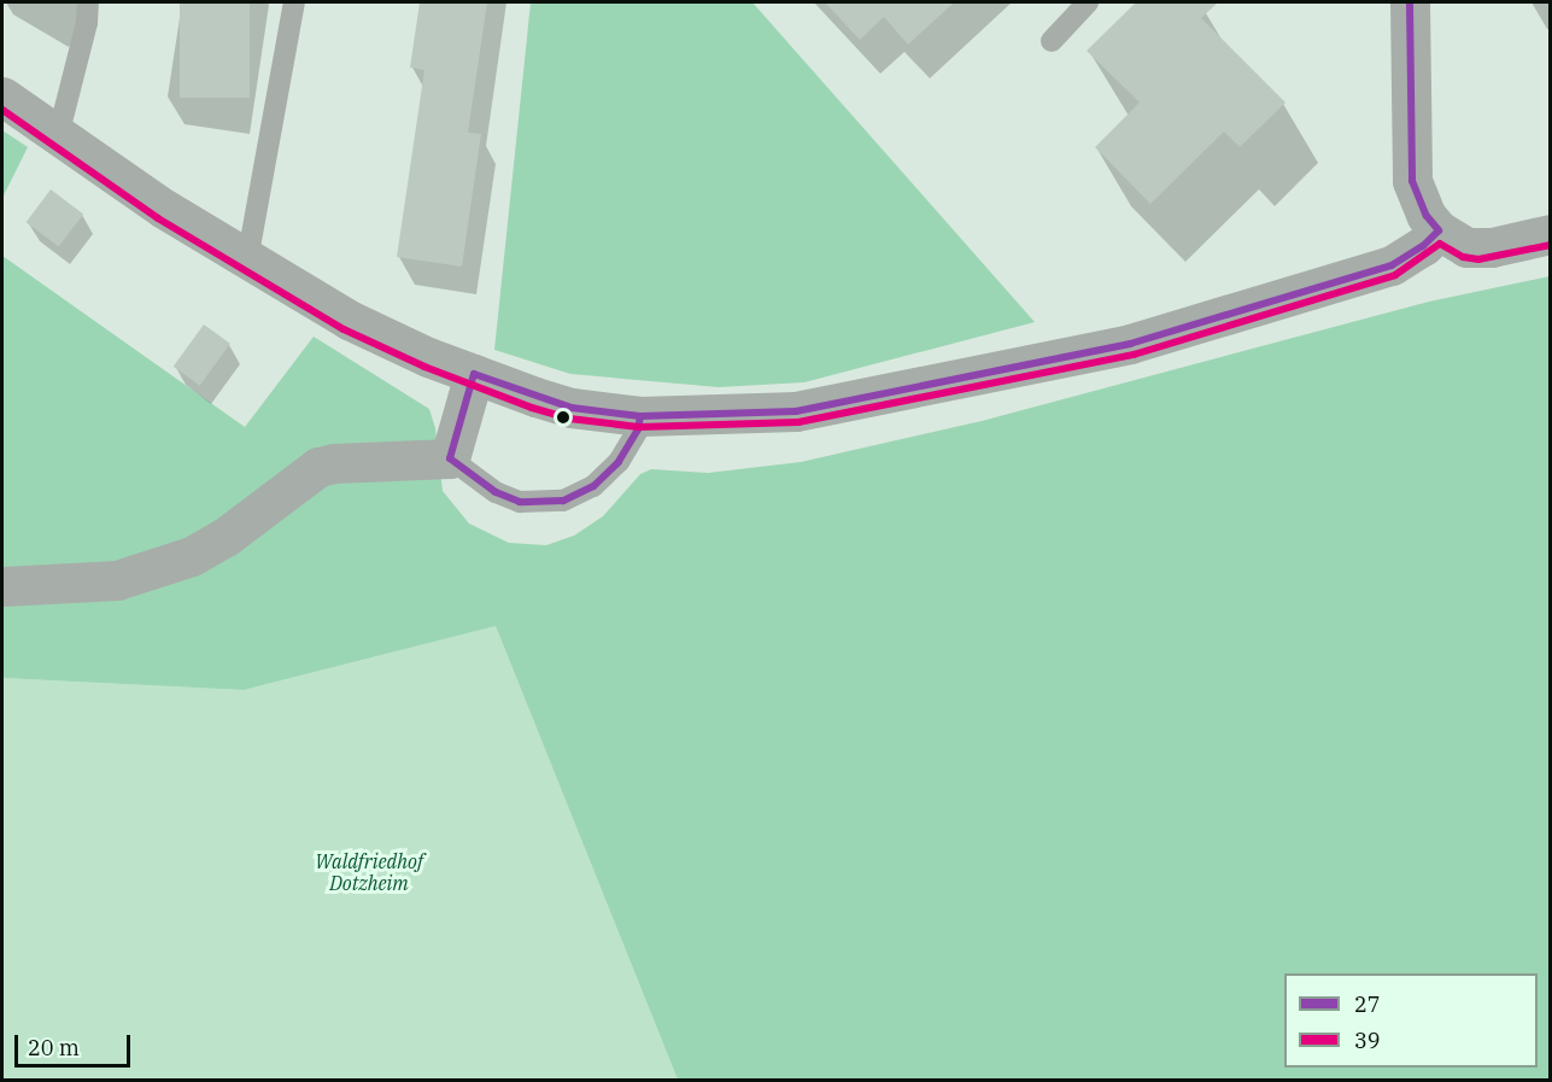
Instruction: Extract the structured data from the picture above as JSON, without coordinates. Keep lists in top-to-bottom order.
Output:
{
  "parks": ["Waldfriedhof Dotzheim"],
  "lines": ["transit line 27", "transit line 39"],
  "legend": ["27", "39"],
  "scale_bar": "20 m"
}
